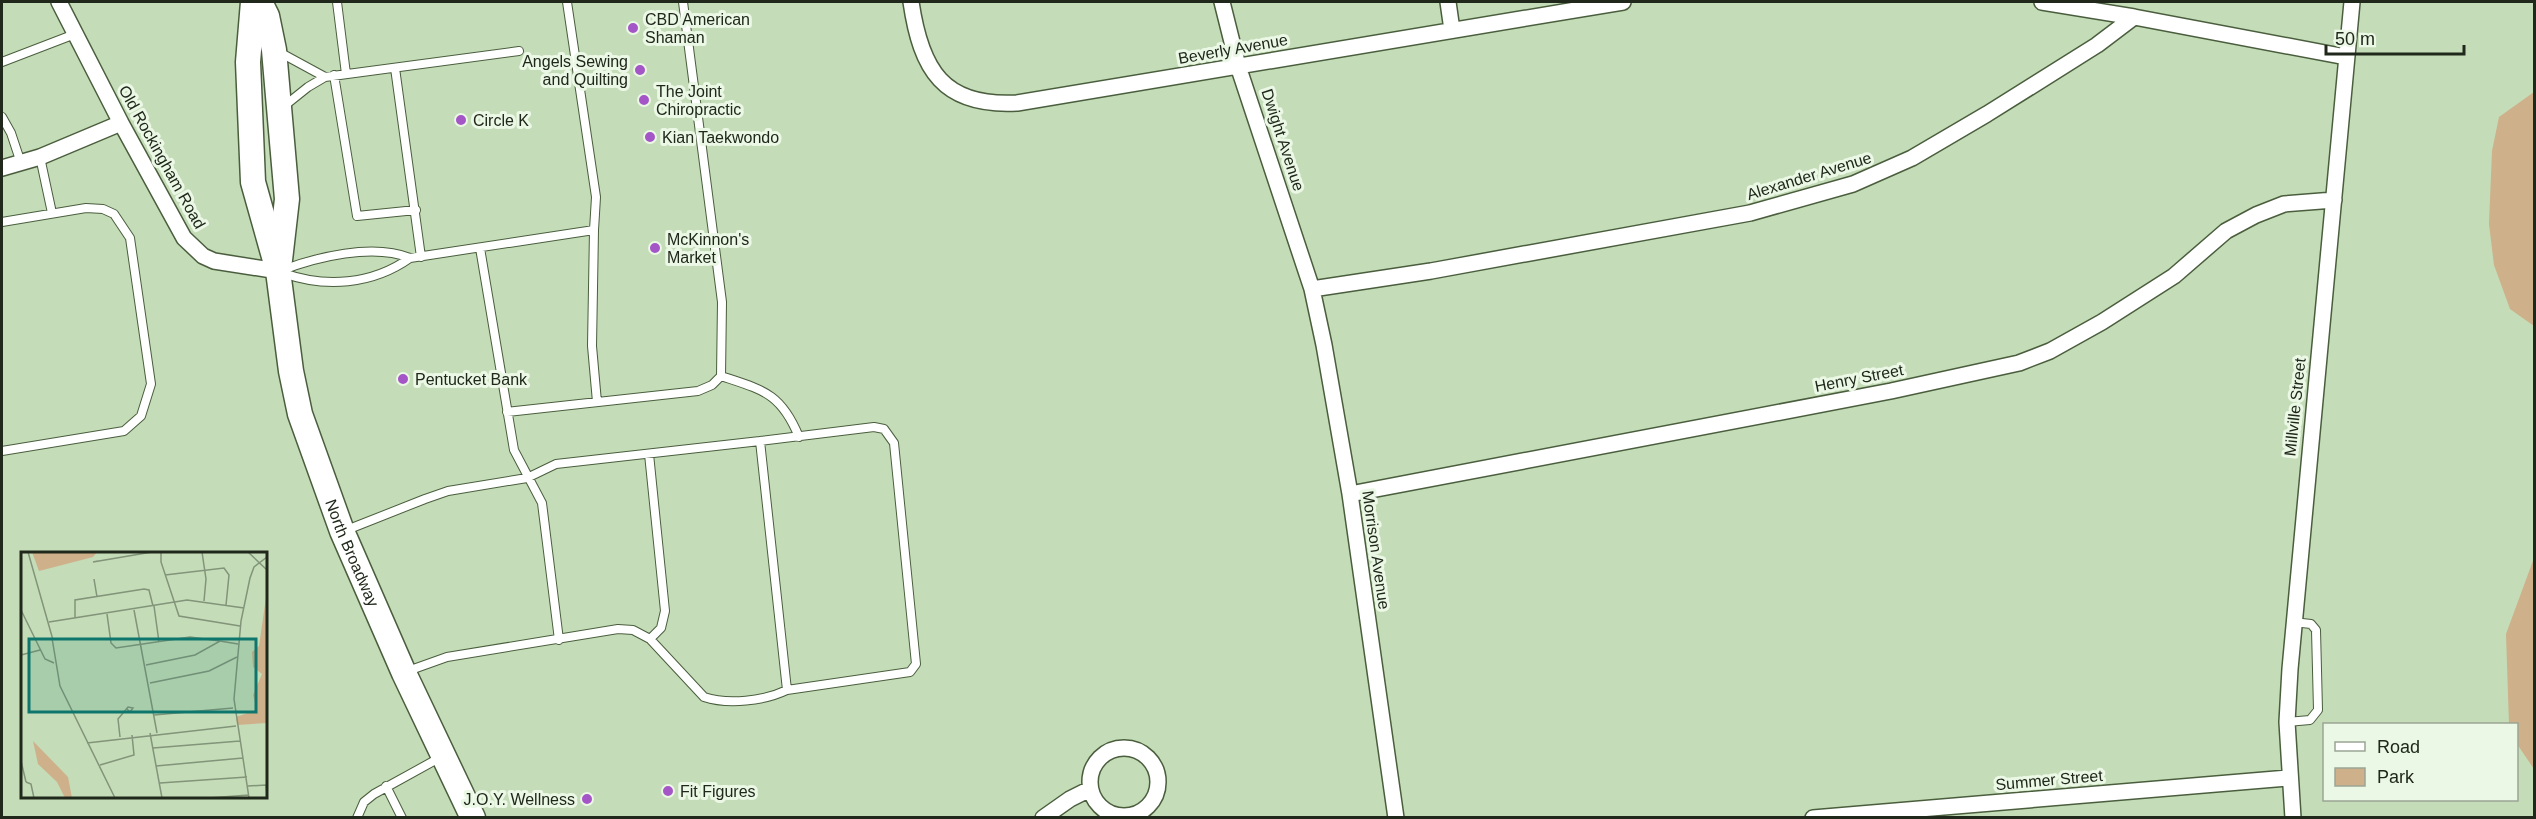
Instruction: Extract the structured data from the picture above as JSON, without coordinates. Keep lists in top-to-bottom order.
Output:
{
  "streets": {
    "main road": ["North Broadway"],
    "street": [
      "Beverly Avenue",
      "Dwight Avenue",
      "Old Rockingham Road",
      "Alexander Avenue",
      "Henry Street",
      "Millville Street",
      "Morrison Avenue",
      "Summer Street"
    ]
  },
  "crossings": [
    ["Beverly Avenue", "Dwight Avenue"],
    ["Dwight Avenue", "Alexander Avenue"],
    ["Dwight Avenue", "Morrison Avenue"],
    ["Old Rockingham Road", "North Broadway"],
    ["Alexander Avenue", "Morrison Avenue"],
    ["Henry Street", "Millville Street"],
    ["Henry Street", "Morrison Avenue"],
    ["Millville Street", "Summer Street"]
  ],
  "places": [
    "CBD American Shaman",
    "Angels Sewing and Quilting",
    "The Joint Chiropractic",
    "Circle K",
    "Kian Taekwondo",
    "McKinnon's Market",
    "Pentucket Bank",
    "Fit Figures",
    "J.O.Y. Wellness"
  ],
  "legend": ["Road", "Park"],
  "scale_bar": "50 m"
}
